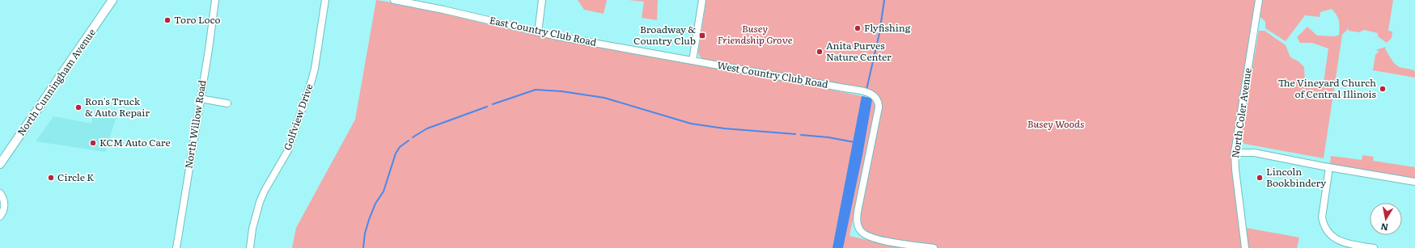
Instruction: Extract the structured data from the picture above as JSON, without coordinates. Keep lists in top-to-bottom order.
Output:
{
  "streets": {
    "main road": ["North Cunningham Avenue"],
    "street": [
      "East Country Club Road",
      "West Country Club Road",
      "North Coler Avenue",
      "Golfview Drive",
      "North Willow Road"
    ]
  },
  "crossings": [
    ["East Country Club Road", "West Country Club Road"]
  ],
  "parks": ["Busey Friendship Grove", "Busey Woods"],
  "places": {
    "other": [
      "Toro Loco",
      "Flyfishing",
      "Anita Purves Nature Center",
      "The Vineyard Church of Central Illinois",
      "Ron's Truck & Auto Repair",
      "KCM Auto Care",
      "Circle K",
      "Lincoln Bookbindery"
    ],
    "transit": ["Broadway & Country Club"]
  },
  "north": "bottom"
}
